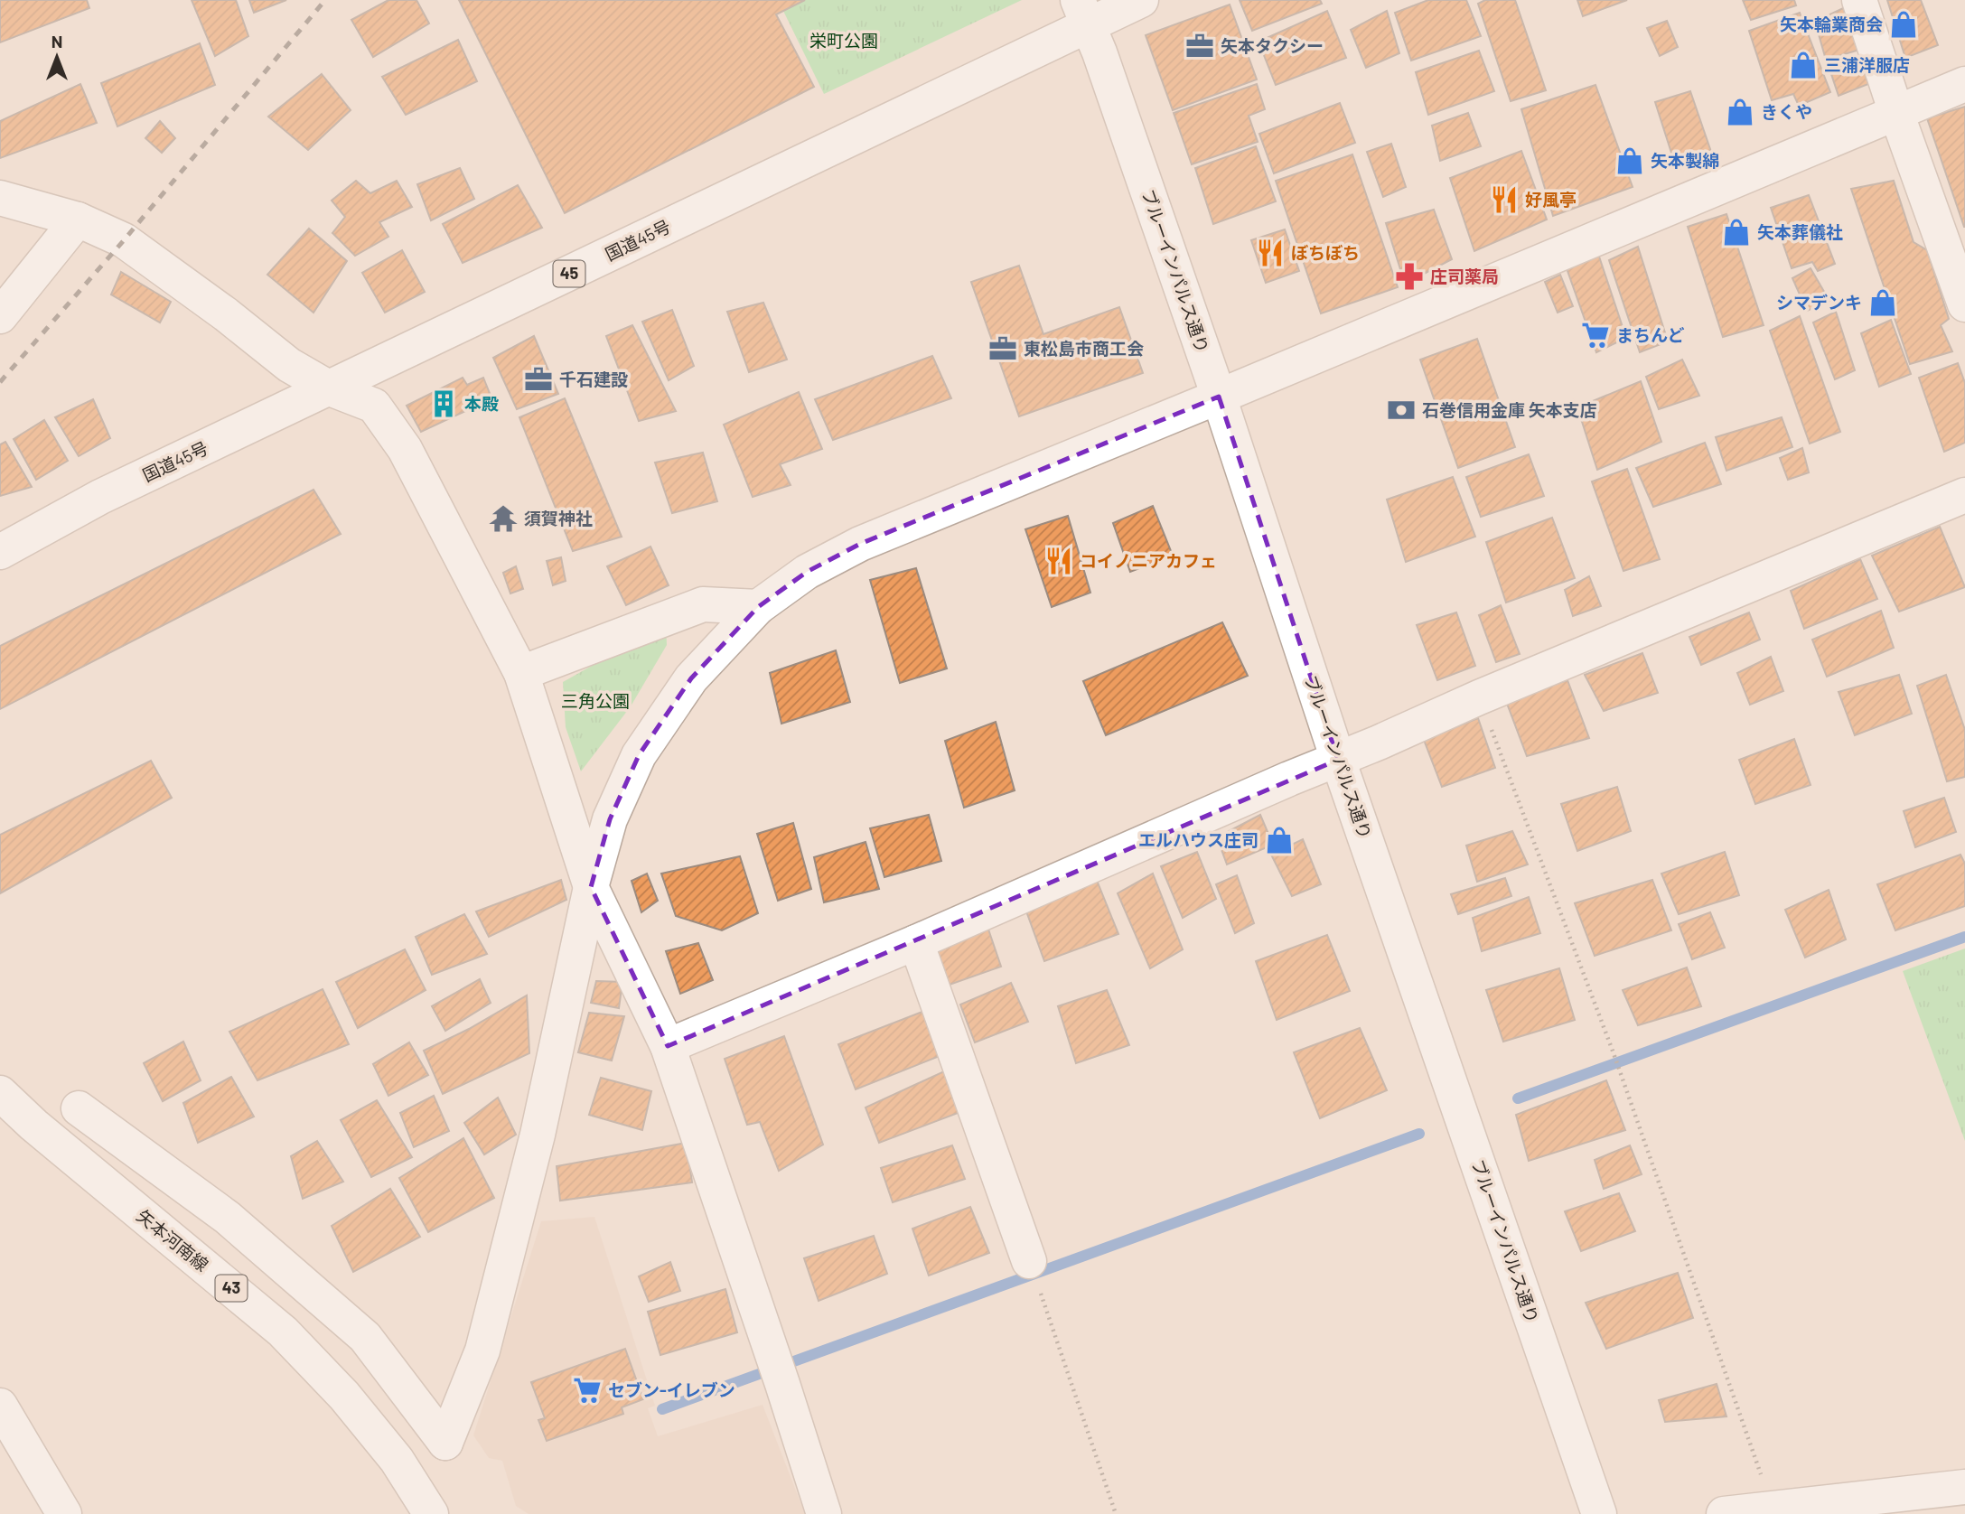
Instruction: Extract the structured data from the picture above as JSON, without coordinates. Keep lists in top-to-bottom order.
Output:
{
  "streets": {
    "main road": [
      "国道45号",
      "ブルーインパルス通り",
      "45",
      "矢本河南線",
      "43"
    ]
  },
  "crossings": [
    ["国道45号", "ブルーインパルス通り"]
  ],
  "parks": ["栄町公園", "三角公園"],
  "places": {
    "shop": [
      "矢本輪業商会",
      "三浦洋服店",
      "きくや",
      "矢本製綿",
      "矢本葬儀社",
      "シマデンキ",
      "エルハウス庄司"
    ],
    "office": ["矢本タクシー", "東松島市商工会", "千石建設"],
    "restaurant": ["好風亭", "ぼちぼち", "コイノニアカフェ"],
    "pharmacy": ["庄司薬局"],
    "supermarket": ["まちんど", "セブン-イレブン"],
    "building": ["本殿"],
    "bank": ["石巻信用金庫 矢本支店"],
    "temple": ["須賀神社"]
  },
  "north": "top"
}
